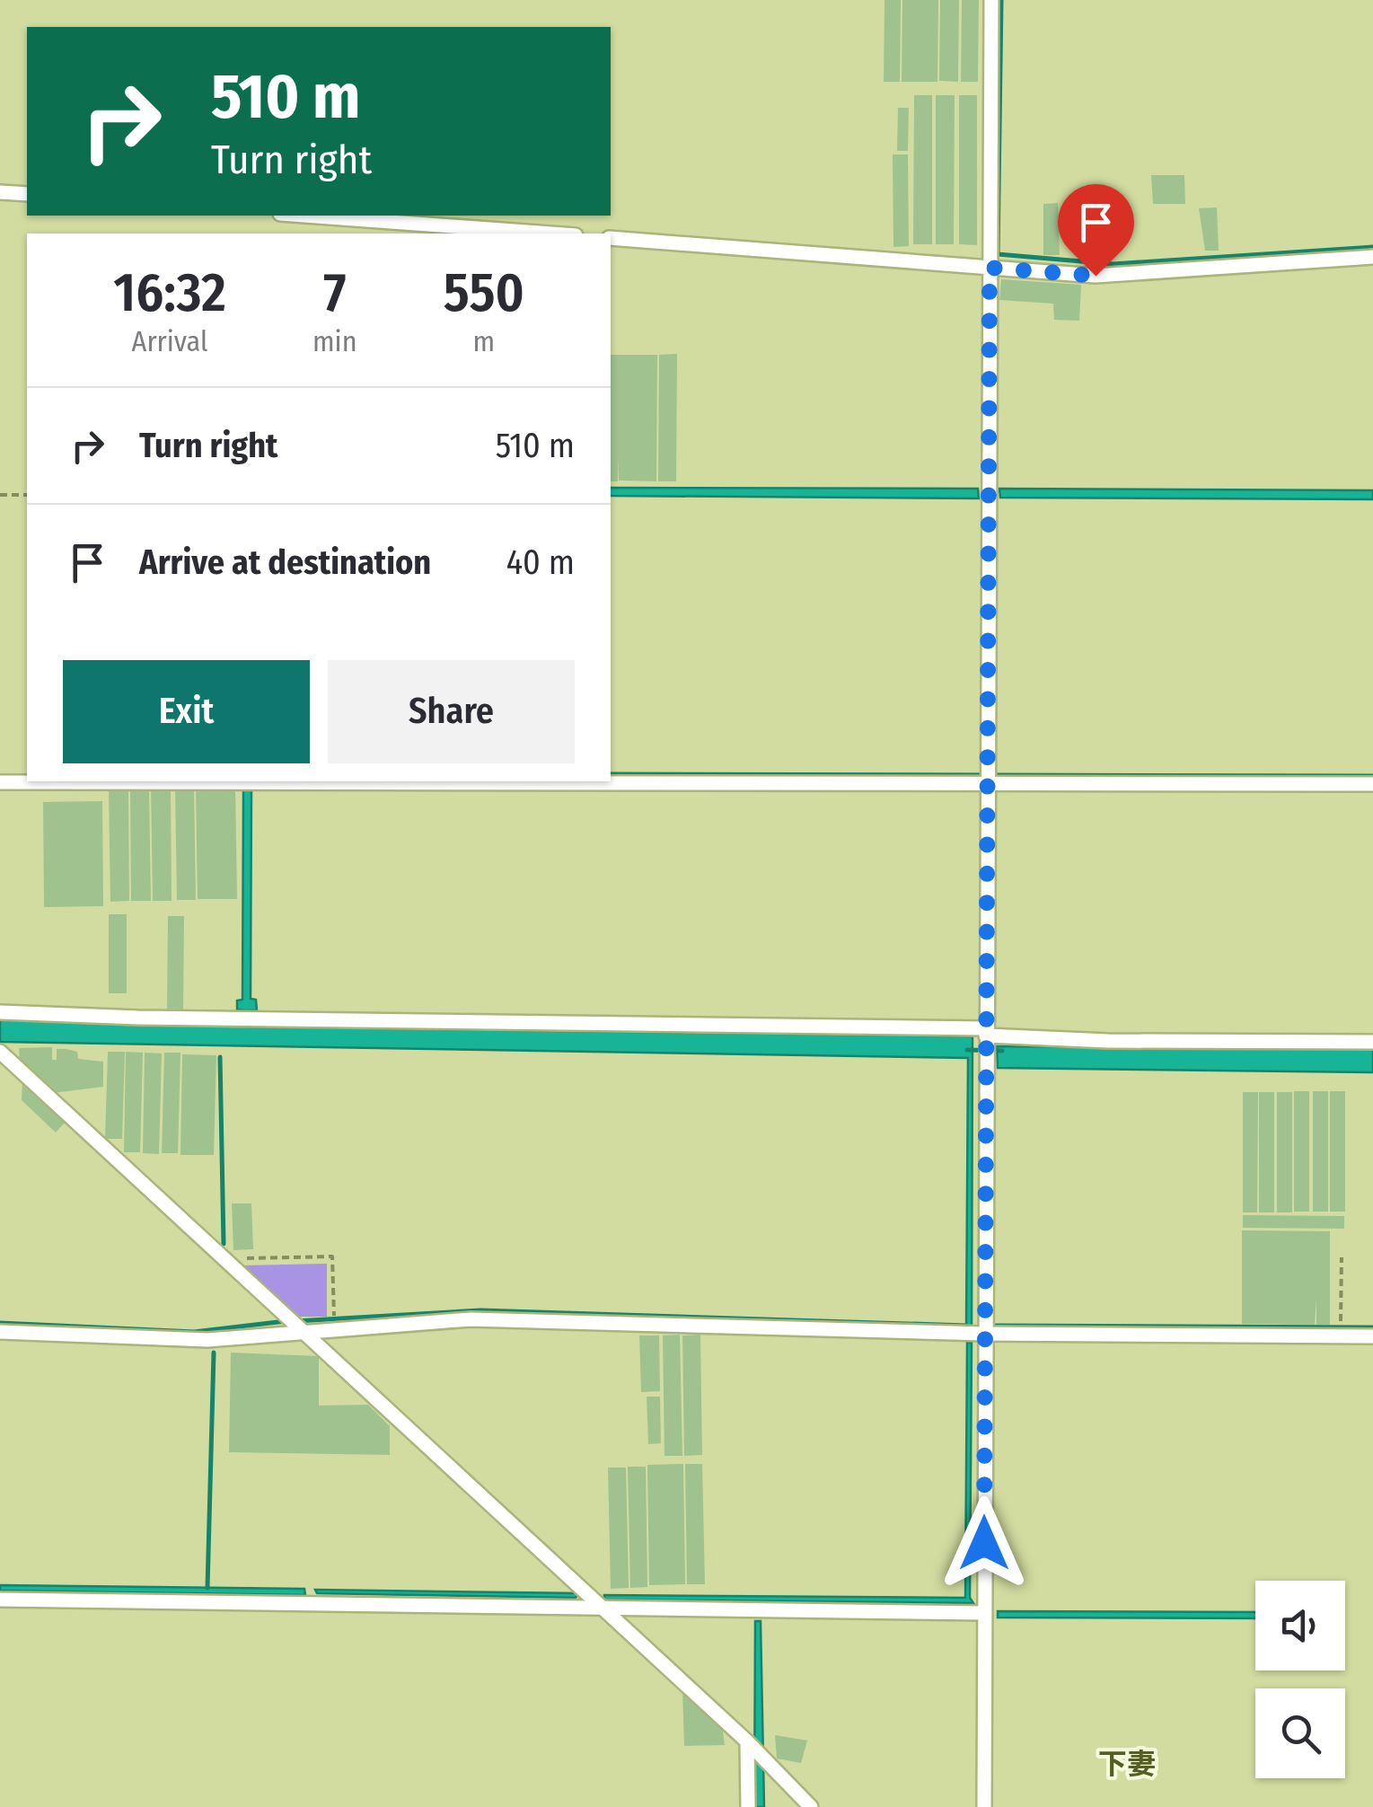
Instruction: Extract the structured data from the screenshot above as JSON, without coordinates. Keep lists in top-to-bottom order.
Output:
{
  "districts": ["下妻"],
  "page": {
    "turn": ["510 m", "Turn right"],
    "eta": [
      "16:32",
      "Arrival",
      "7",
      "min",
      "550",
      "m"
    ],
    "list": [
      {
        "name": "Turn right",
        "value": "510 m"
      },
      {
        "name": "Arrive at destination",
        "value": "40 m"
      }
    ],
    "buttons": ["Exit", "Share"]
  }
}
